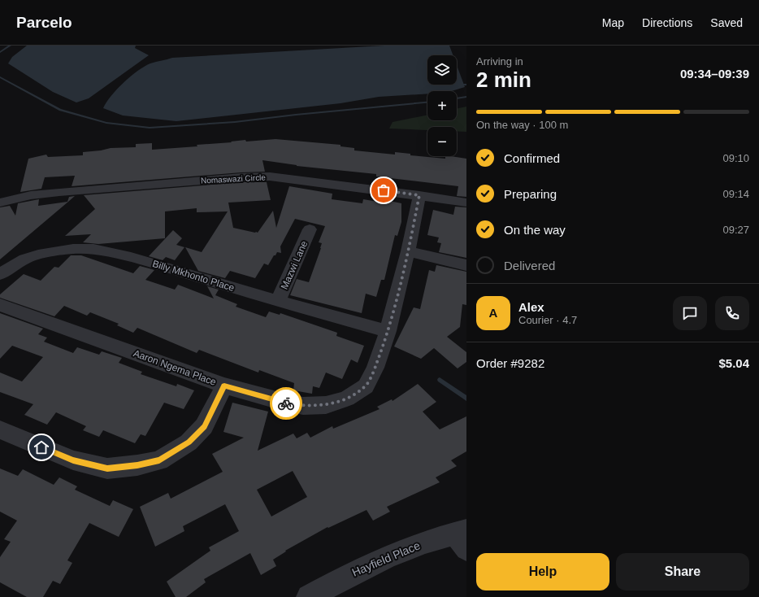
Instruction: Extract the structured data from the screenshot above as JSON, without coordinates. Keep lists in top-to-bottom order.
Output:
{
  "streets": {
    "street": [
      "Nomaswazi Circle",
      "Mazwi Lane",
      "Billy Mkhonto Place",
      "Aaron Ngema Place",
      "Hayfield Place"
    ]
  },
  "crossings": [
    ["Nomaswazi Circle", "Aaron Ngema Place"],
    ["Mazwi Lane", "Billy Mkhonto Place"],
    ["Billy Mkhonto Place", "Aaron Ngema Place"]
  ],
  "page": {
    "header": "Parcelo",
    "nav": ["Map", "Directions", "Saved"],
    "heading": ["2 min", "Arriving in", "09:34–09:39"],
    "panel": [
      "Alex",
      "Courier · 4.7",
      "Order #9282",
      "$5.04"
    ],
    "map_buttons": ["+", "−"],
    "bar": "On the way · 100 m",
    "list": [
      ["Confirmed", "09:10"],
      ["Preparing", "09:14"],
      ["On the way", "09:27"],
      "Delivered"
    ],
    "round": "A",
    "buttons": ["Help", "Share"]
  }
}
